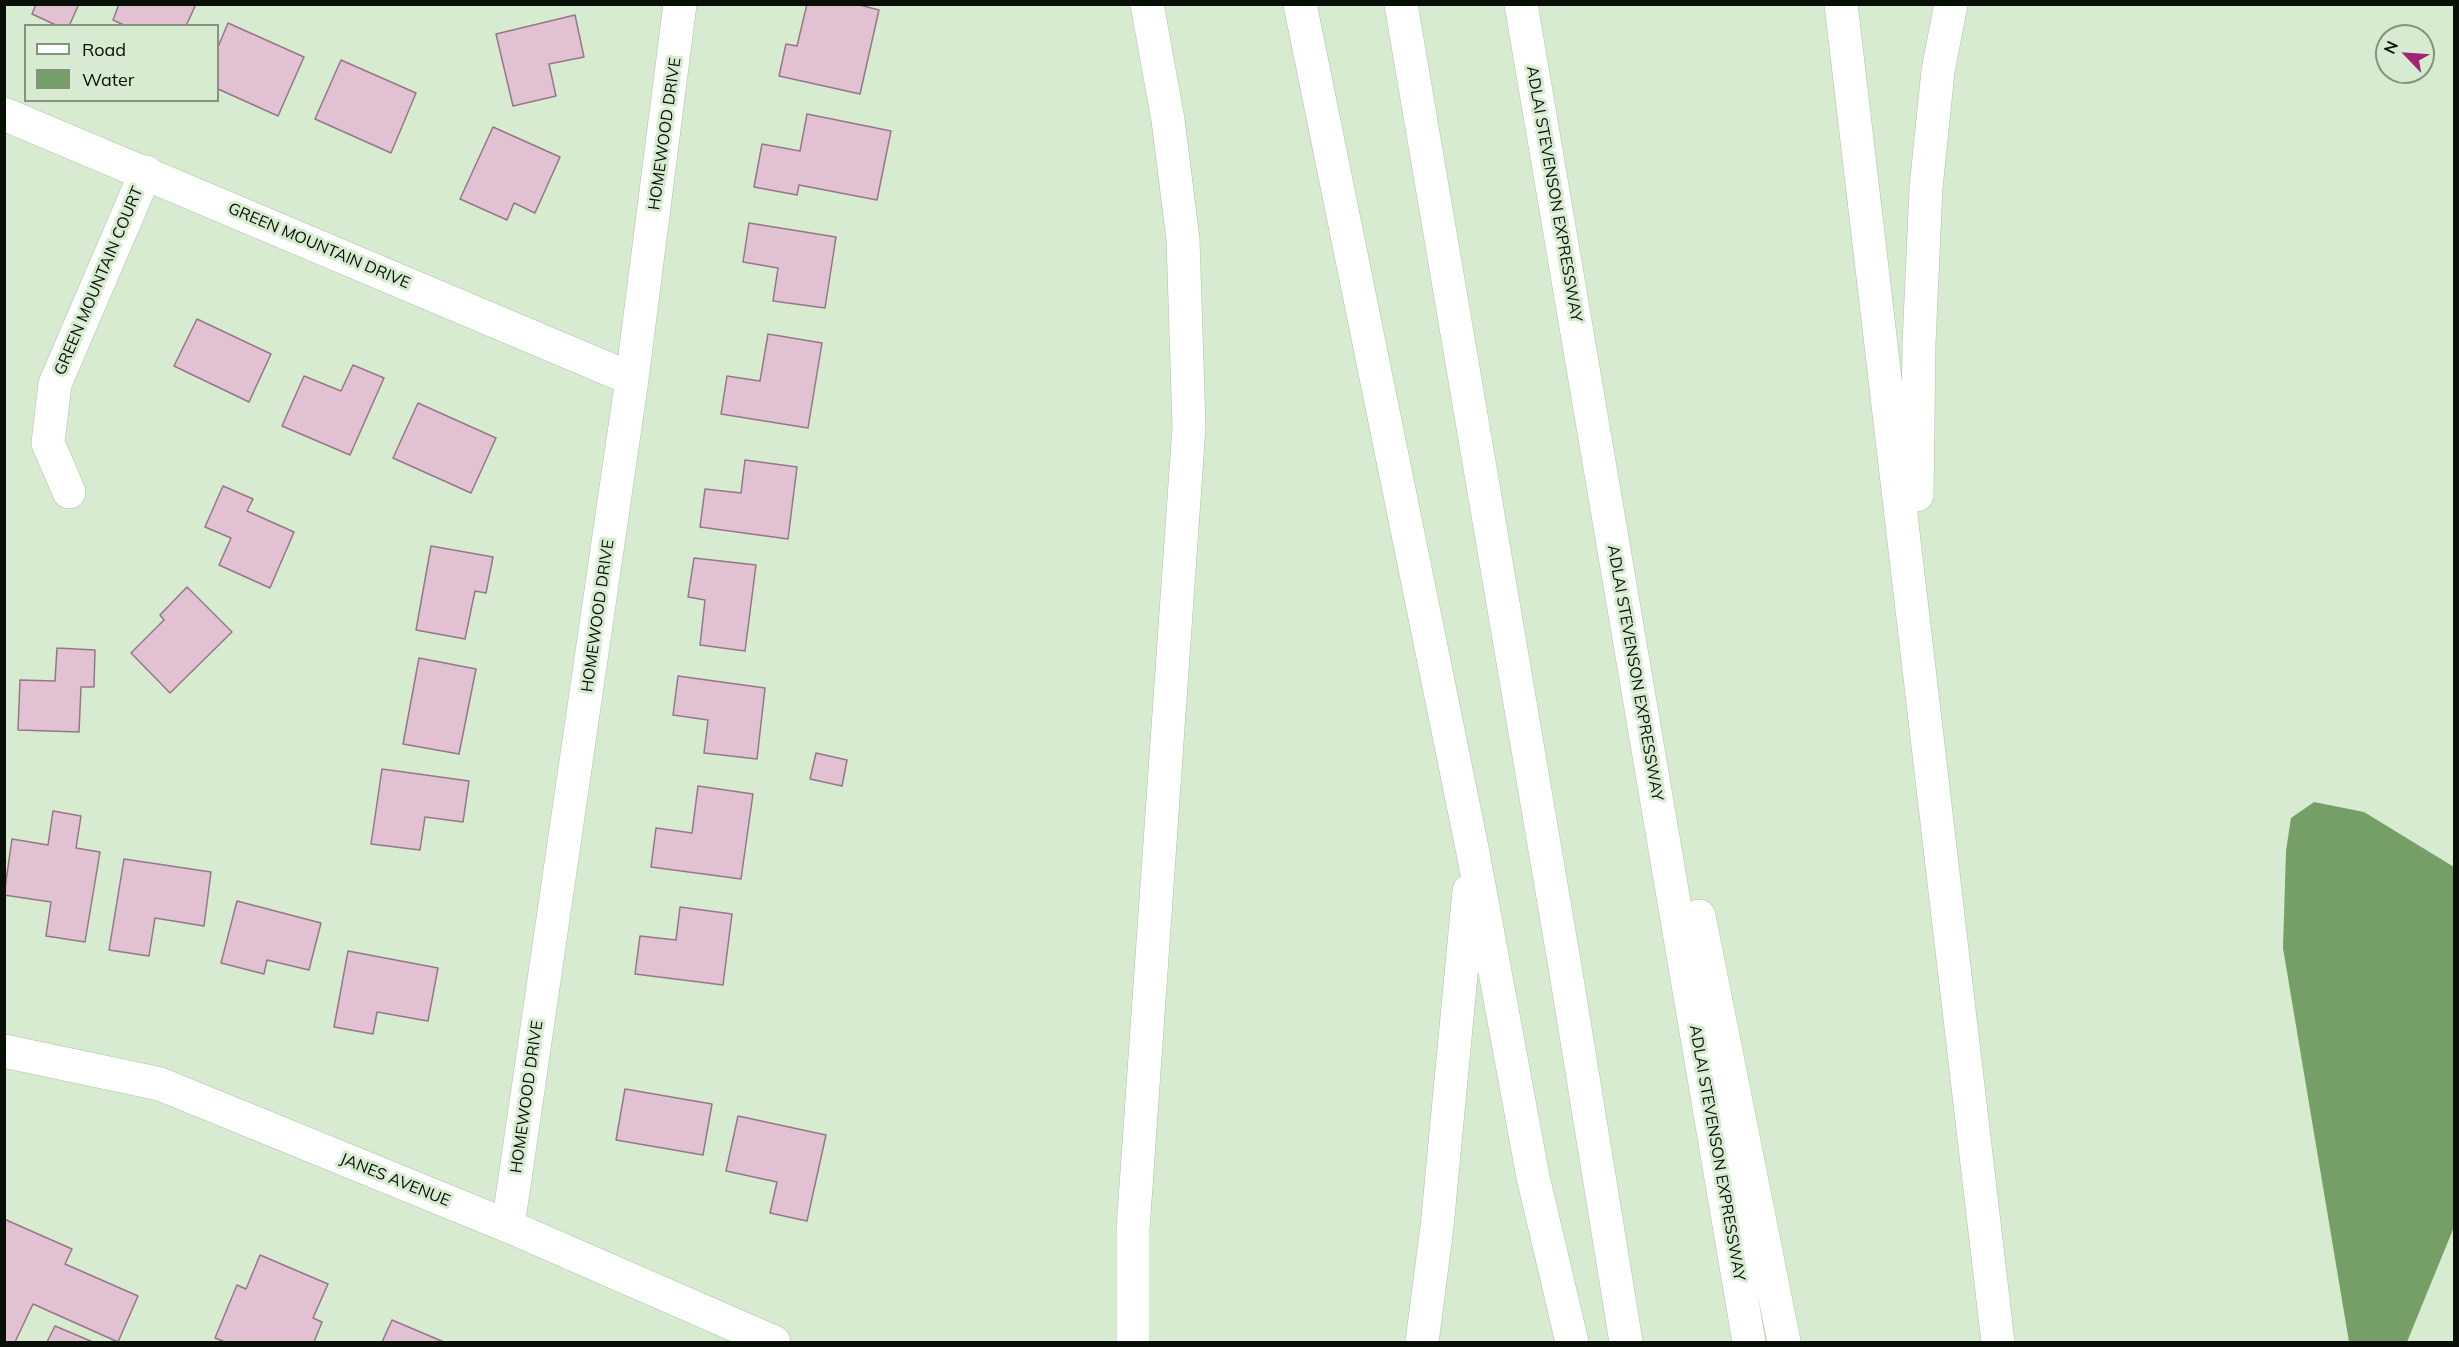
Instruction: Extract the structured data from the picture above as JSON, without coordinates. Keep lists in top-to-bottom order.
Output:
{
  "streets": {
    "main road": [
      "HOMEWOOD DRIVE",
      "ADLAI STEVENSON EXPRESSWAY",
      "GREEN MOUNTAIN DRIVE",
      "GREEN MOUNTAIN COURT",
      "JANES AVENUE"
    ]
  },
  "crossings": [
    ["HOMEWOOD DRIVE", "GREEN MOUNTAIN DRIVE"],
    ["HOMEWOOD DRIVE", "JANES AVENUE"],
    ["GREEN MOUNTAIN DRIVE", "GREEN MOUNTAIN COURT"]
  ],
  "legend": ["Road", "Water"],
  "north": "top left"
}
